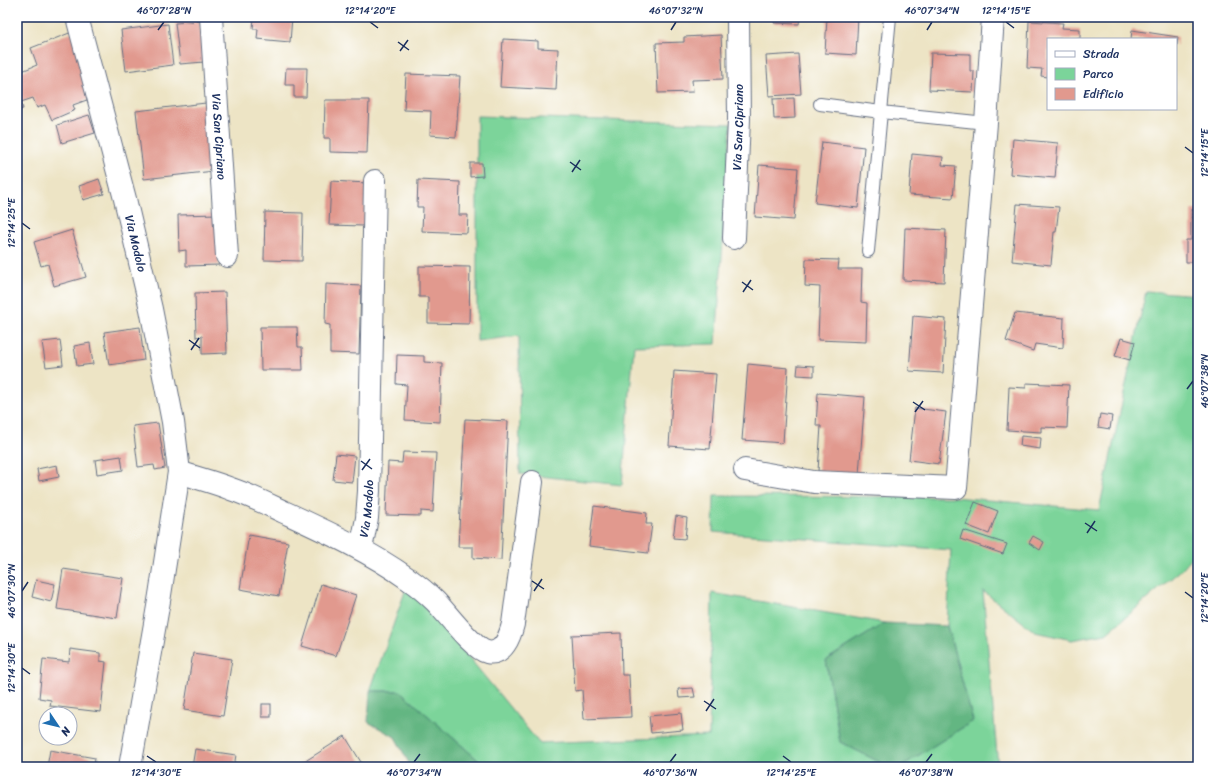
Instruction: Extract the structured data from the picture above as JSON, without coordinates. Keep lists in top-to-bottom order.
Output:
{
  "streets": {
    "street": ["Via San Cipriano", "Via Modolo"]
  },
  "legend": ["Strada", "Parco", "Edificio"],
  "north": "bottom right",
  "coordinates": [
    "46°07'28\"N",
    "12°14'20\"E",
    "46°07'32\"N",
    "46°07'34\"N",
    "12°14'15\"E",
    "12°14'25\"E",
    "46°07'38\"N",
    "46°07'30\"N",
    "12°14'30\"E",
    "46°07'36\"N"
  ]
}
